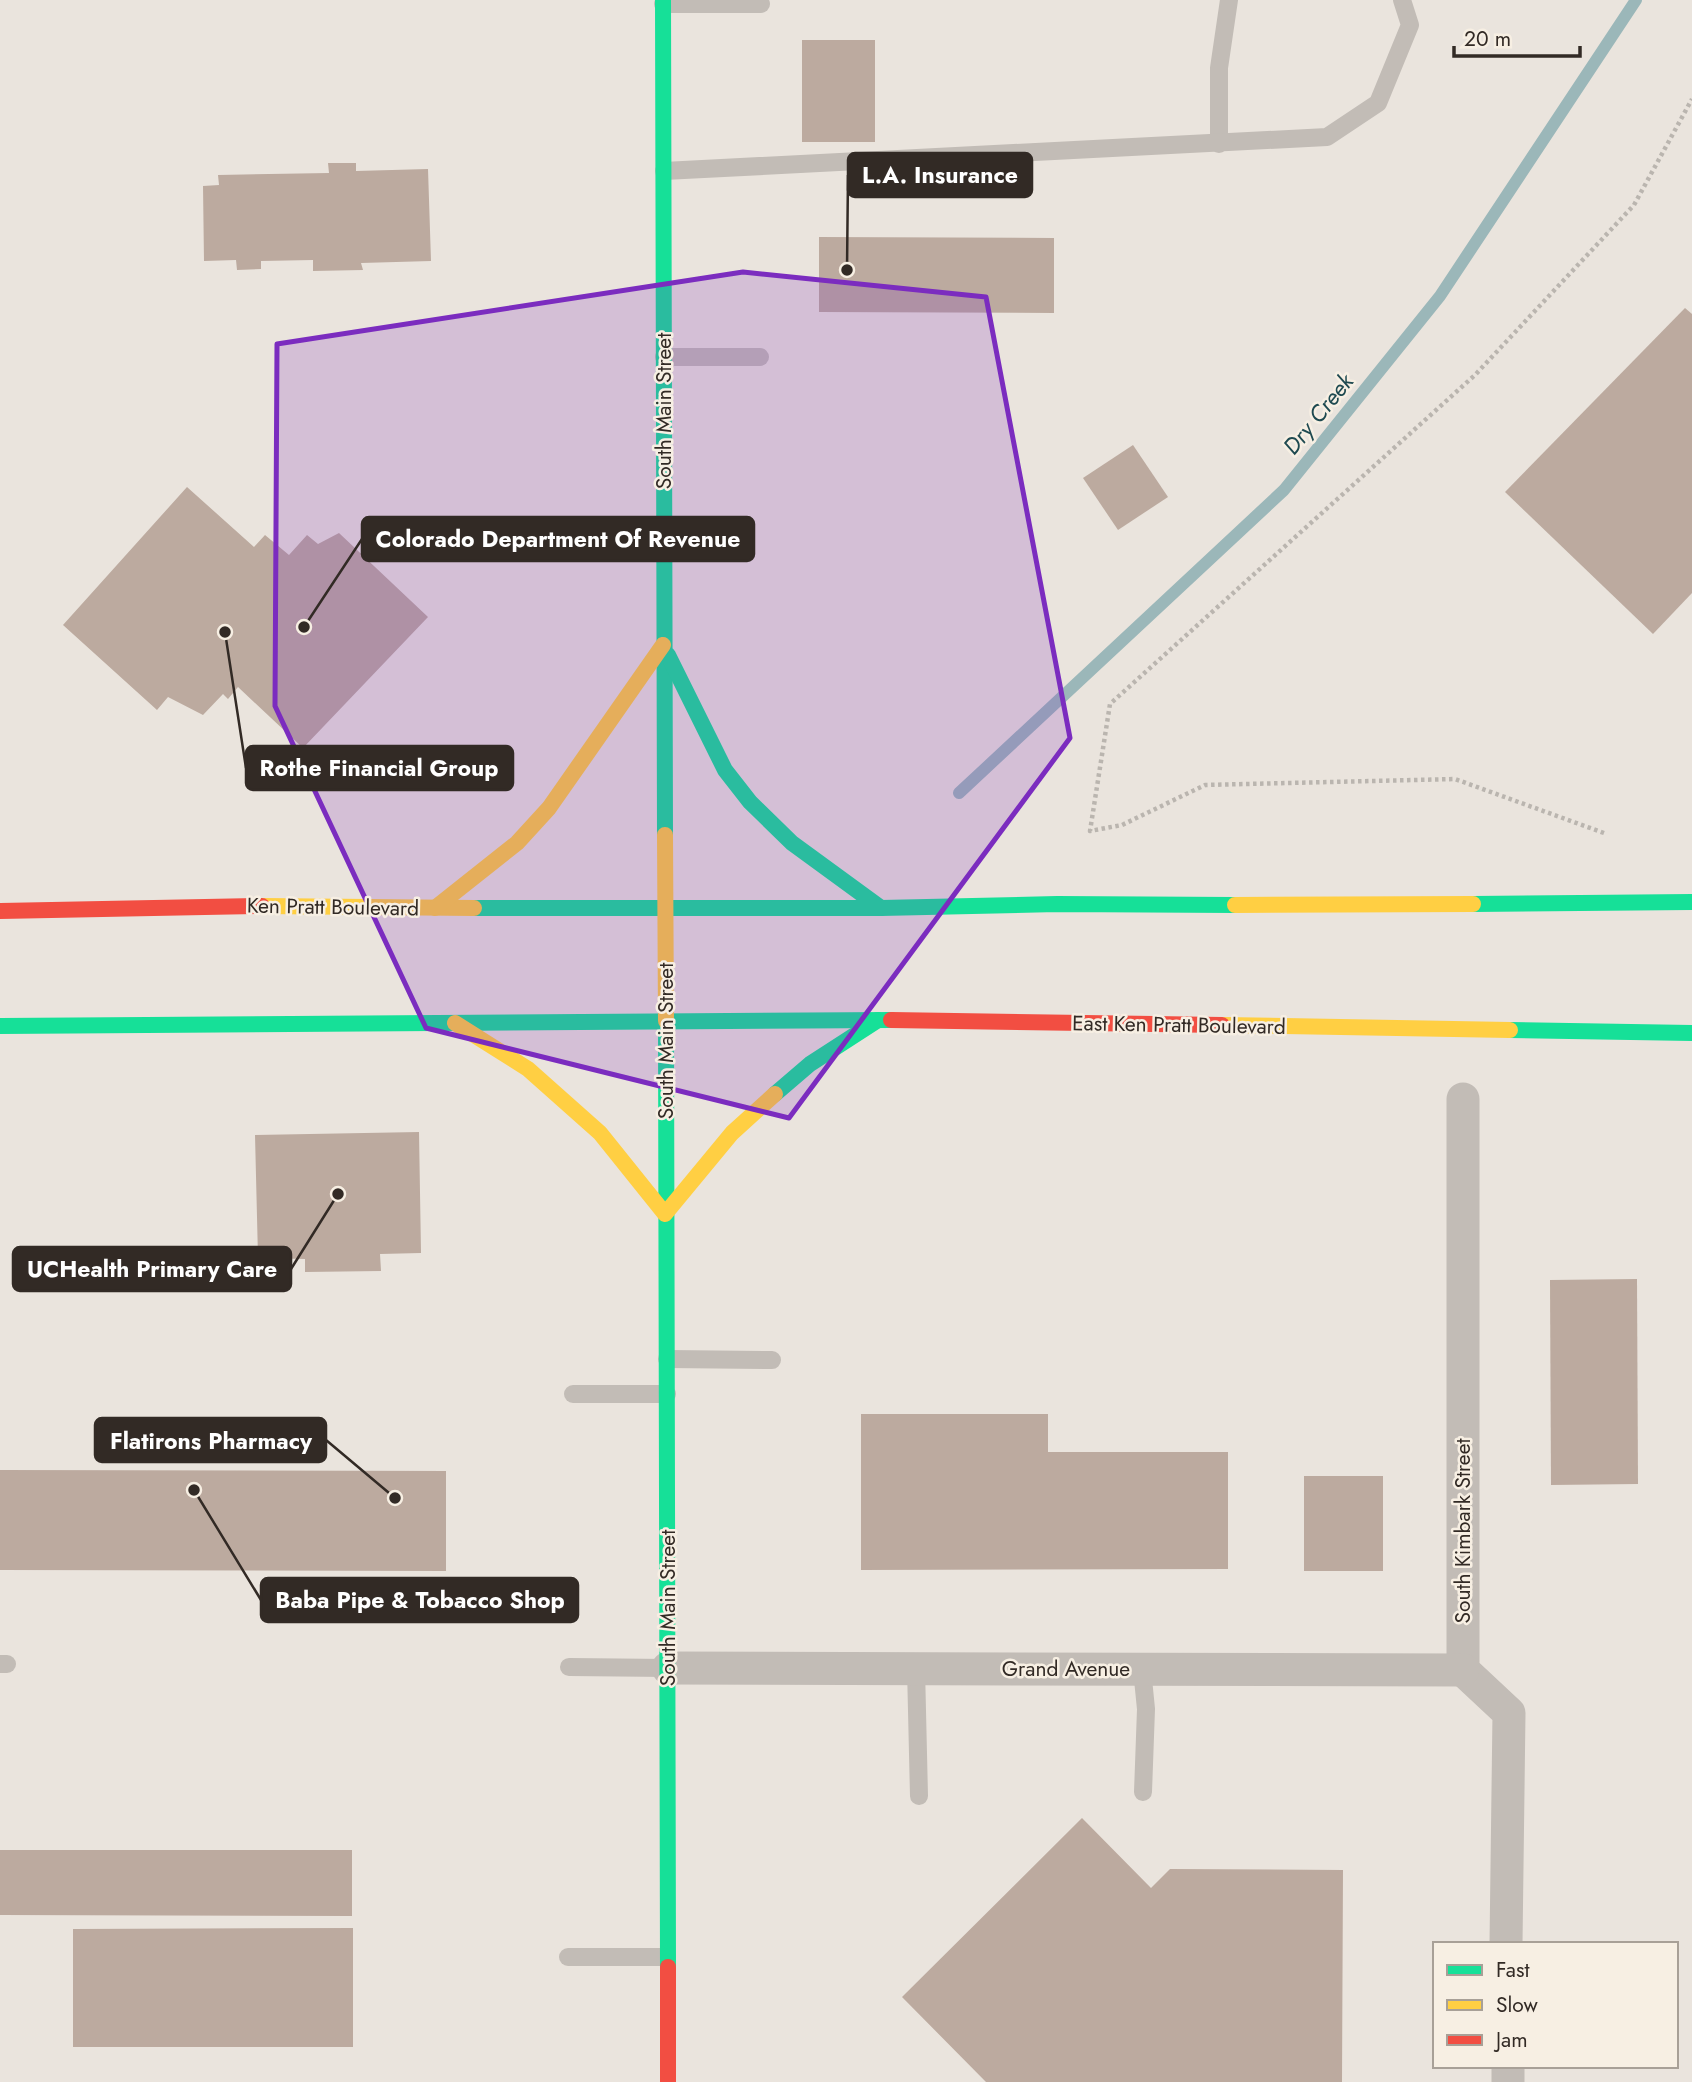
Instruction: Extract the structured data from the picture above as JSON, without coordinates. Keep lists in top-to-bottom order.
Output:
{
  "streets": {
    "main road": ["South Main Street", "Ken Pratt Boulevard", "East Ken Pratt Boulevard"],
    "street": ["South Kimbark Street", "Grand Avenue"]
  },
  "crossings": [
    ["South Main Street", "Ken Pratt Boulevard"],
    ["South Main Street", "East Ken Pratt Boulevard"],
    ["South Main Street", "Grand Avenue"],
    ["South Kimbark Street", "Grand Avenue"]
  ],
  "water": ["Dry Creek"],
  "places": [
    "L.A. Insurance",
    "Colorado Department Of Revenue",
    "Rothe Financial Group",
    "UCHealth Primary Care",
    "Baba Pipe & Tobacco Shop",
    "Flatirons Pharmacy"
  ],
  "legend": ["Fast", "Slow", "Jam"],
  "scale_bar": "20 m"
}
